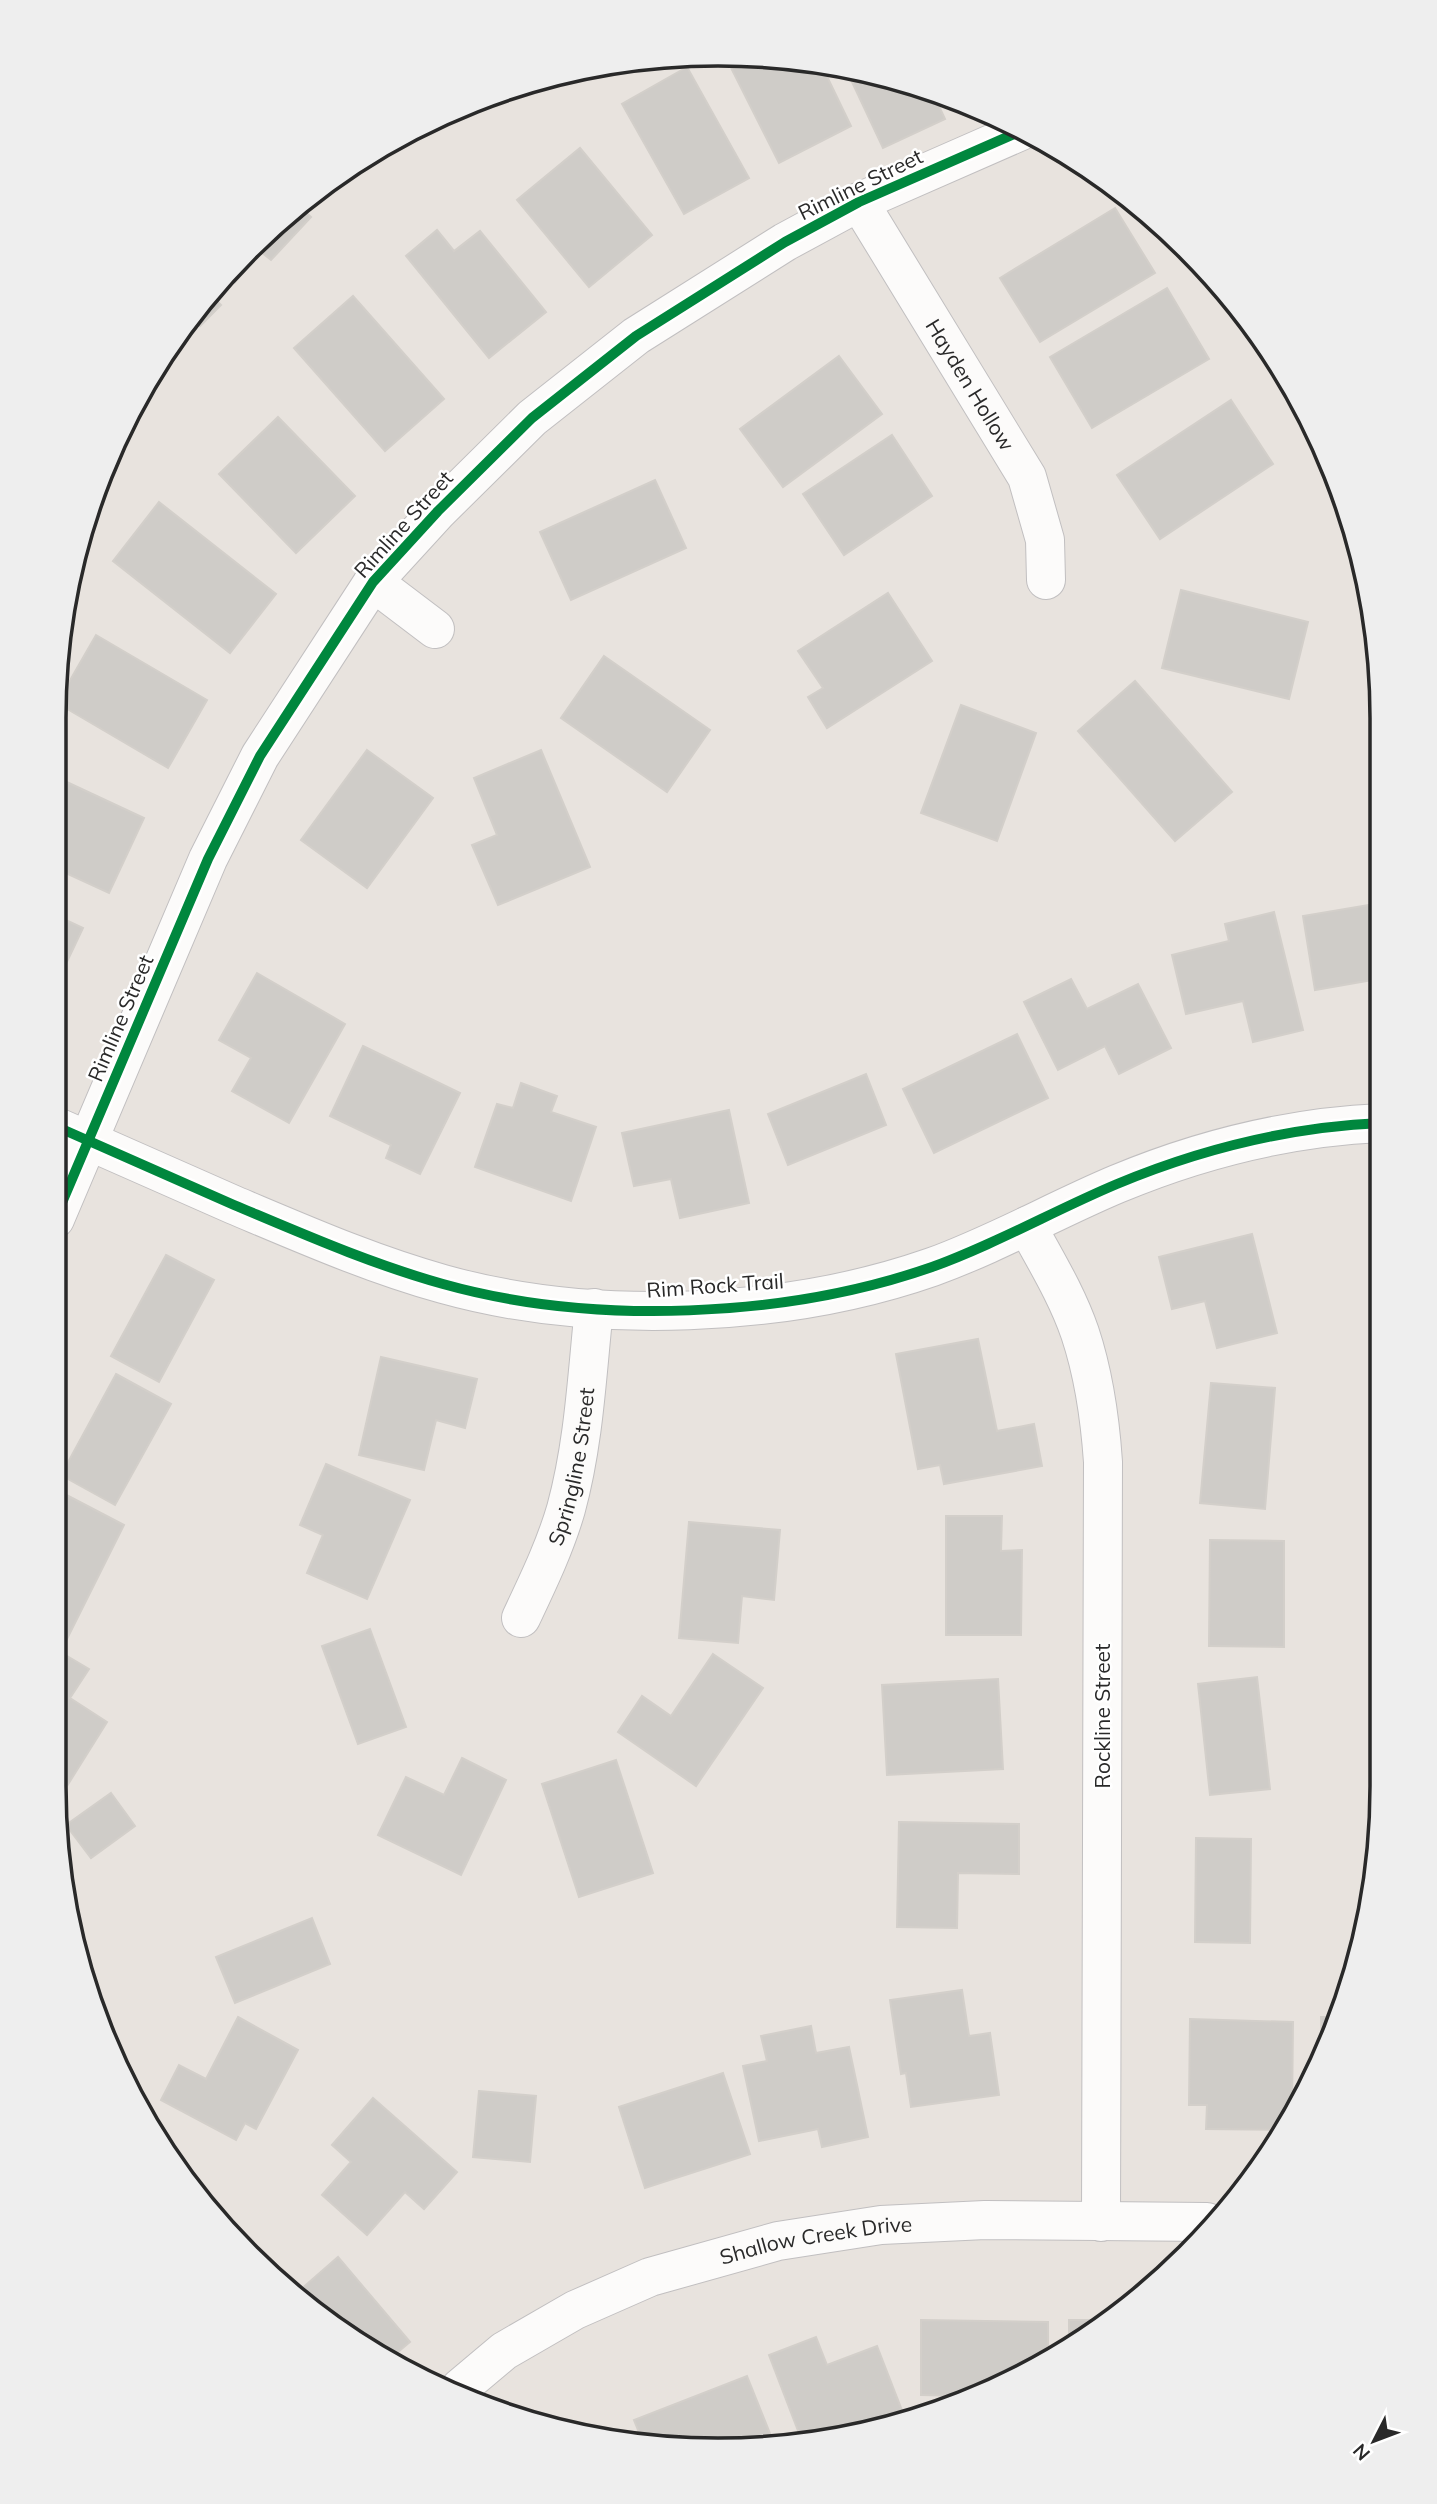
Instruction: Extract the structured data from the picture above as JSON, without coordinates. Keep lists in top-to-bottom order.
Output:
{
  "streets": {
    "street": [
      "Rimline Street",
      "Hayden Hollow",
      "Rim Rock Trail",
      "Springline Street",
      "Rockline Street",
      "Shallow Creek Drive"
    ]
  },
  "crossings": [
    ["Rimline Street", "Hayden Hollow"],
    ["Rimline Street", "Rim Rock Trail"],
    ["Rim Rock Trail", "Springline Street"],
    ["Rim Rock Trail", "Rockline Street"],
    ["Rockline Street", "Shallow Creek Drive"]
  ],
  "north": "bottom left"
}
